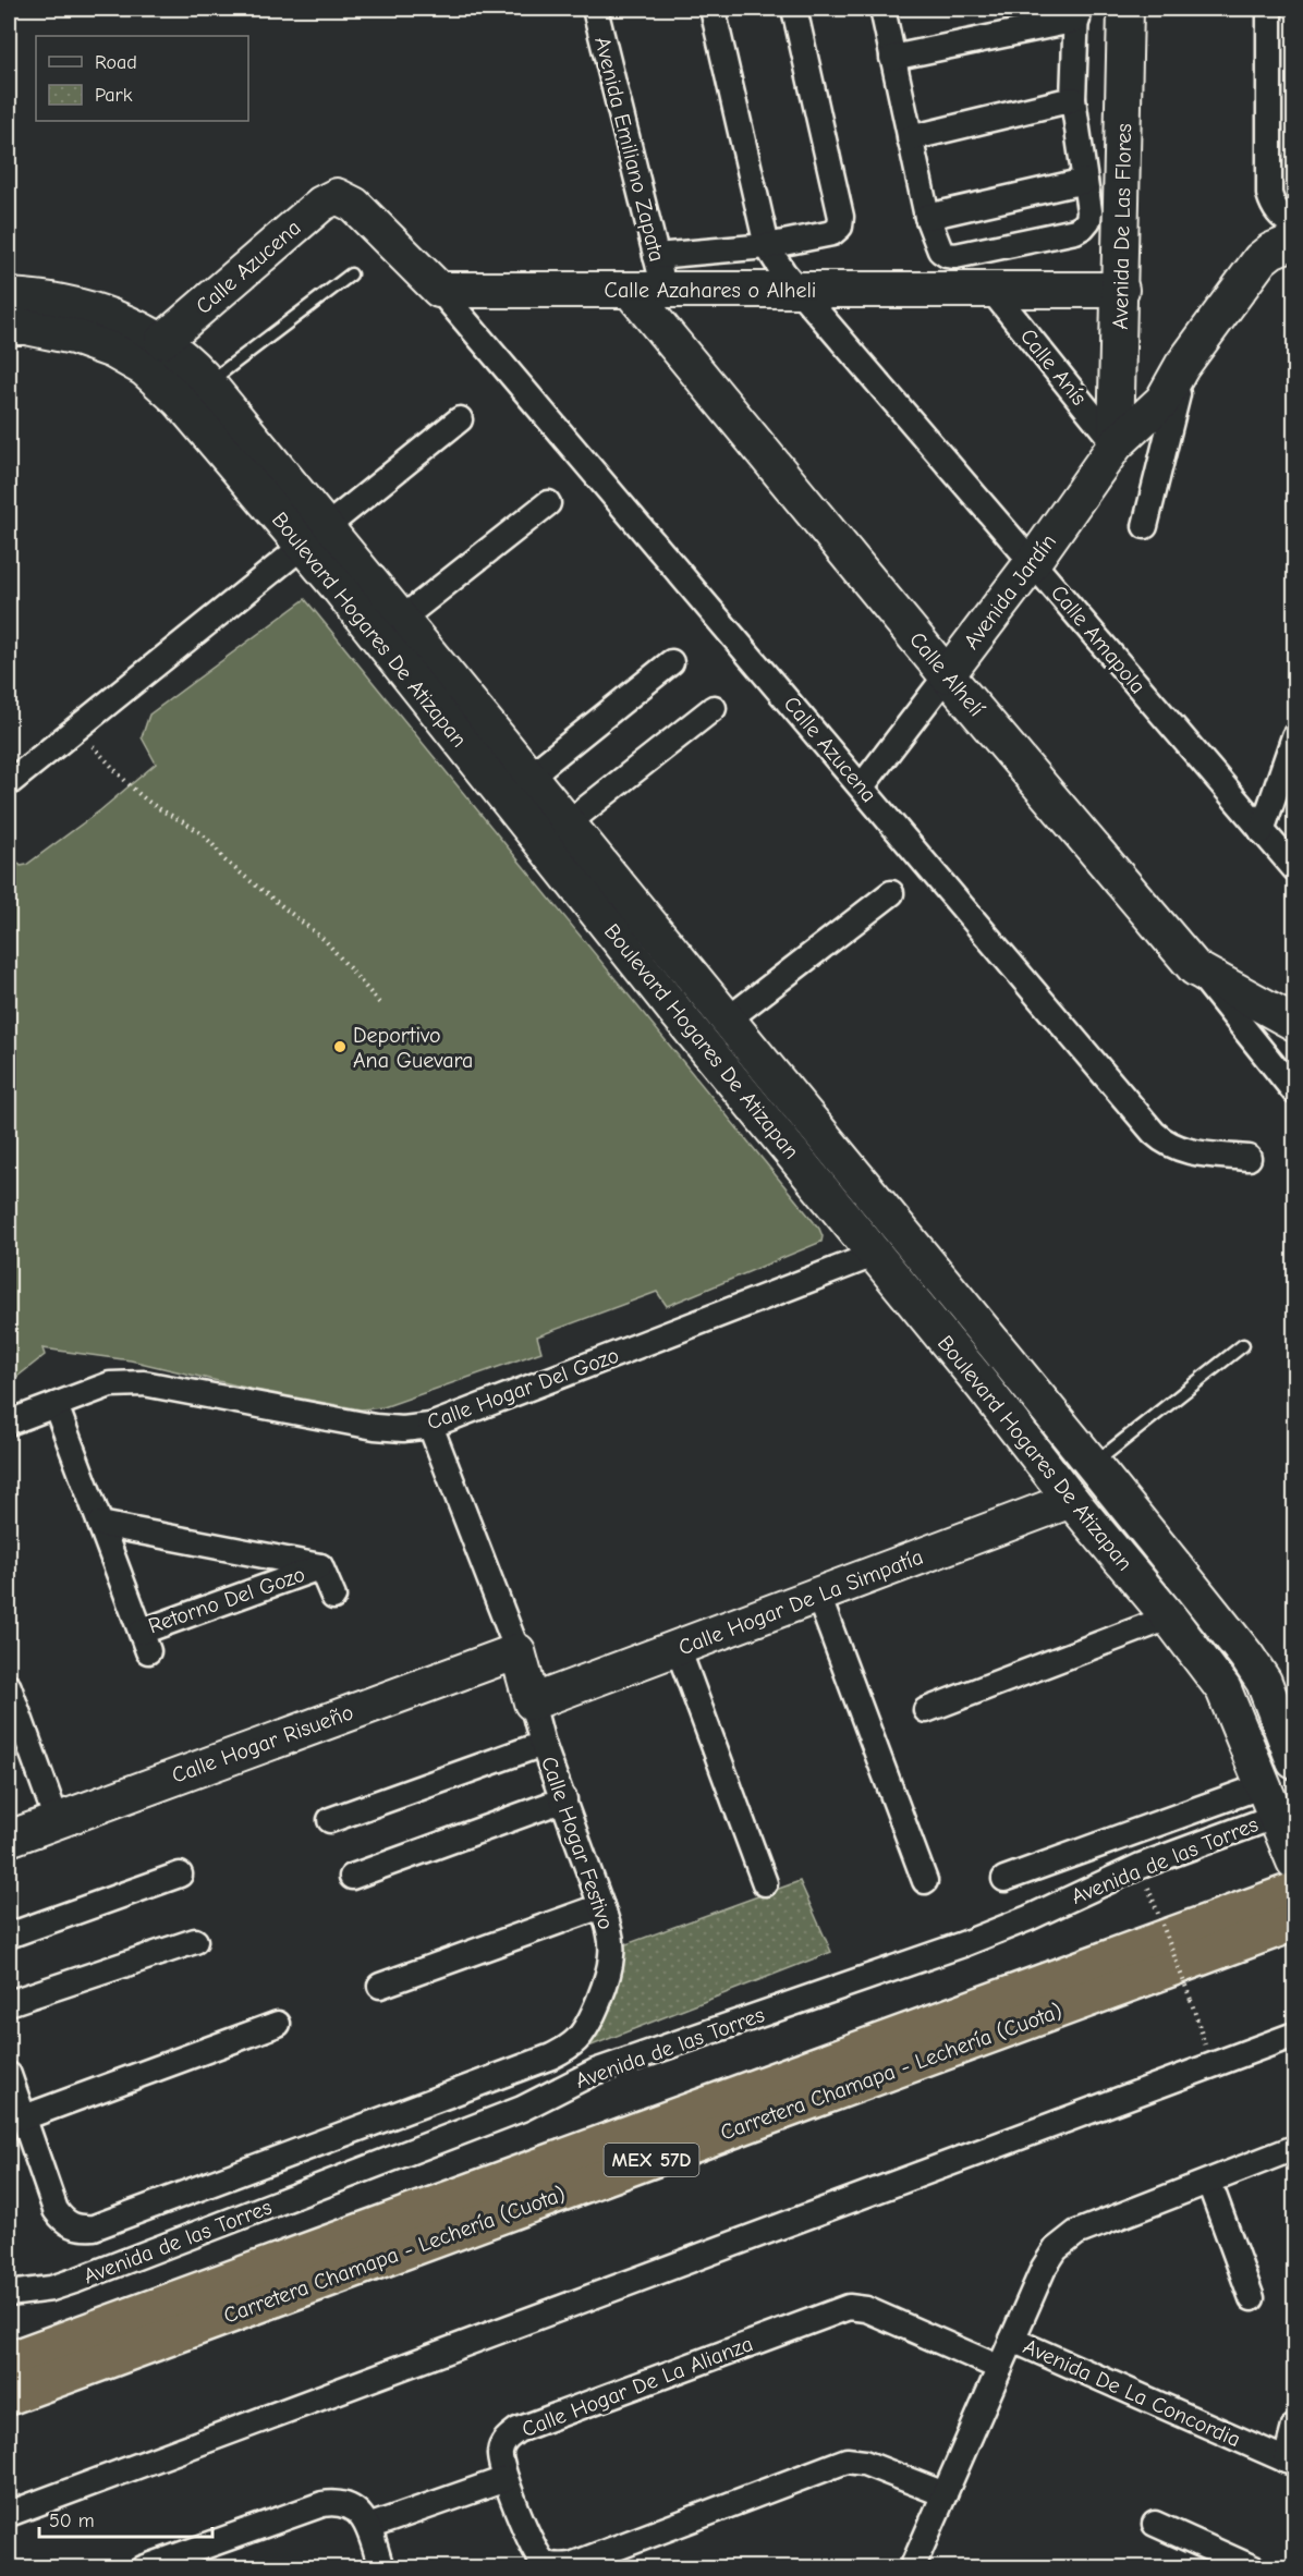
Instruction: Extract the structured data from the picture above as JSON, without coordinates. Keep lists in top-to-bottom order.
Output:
{
  "streets": {
    "highway": ["Carretera Chamapa - Lechería (Cuota)", "MEX 57D"],
    "street": [
      "Avenida Emiliano Zapata",
      "Avenida De Las Flores",
      "Calle Azucena",
      "Calle Azahares o Alheli",
      "Calle Anís",
      "Avenida Jardín",
      "Boulevard Hogares De Atizapan",
      "Calle Amapola",
      "Calle Alhelí",
      "Calle Hogar Del Gozo",
      "Retorno Del Gozo",
      "Calle Hogar De La Simpatía",
      "Calle Hogar Risueño",
      "Calle Hogar Festivo",
      "Avenida de las Torres",
      "Calle Hogar De La Alianza",
      "Avenida De La Concordia"
    ]
  },
  "crossings": [
    ["Avenida Emiliano Zapata", "Calle Azahares o Alheli"],
    ["Avenida De Las Flores", "Calle Azahares o Alheli"],
    ["Avenida De Las Flores", "Calle Anís"],
    ["Avenida De Las Flores", "Avenida Jardín"],
    ["Calle Azucena", "Calle Azahares o Alheli"],
    ["Calle Azucena", "Avenida Jardín"],
    ["Calle Azucena", "Boulevard Hogares De Atizapan"],
    ["Calle Azahares o Alheli", "Calle Anís"],
    ["Calle Azahares o Alheli", "Calle Amapola"],
    ["Calle Azahares o Alheli", "Calle Alhelí"],
    ["Calle Anís", "Avenida Jardín"],
    ["Avenida Jardín", "Calle Amapola"],
    ["Avenida Jardín", "Calle Alhelí"],
    ["Boulevard Hogares De Atizapan", "Calle Hogar Del Gozo"],
    ["Boulevard Hogares De Atizapan", "Calle Hogar De La Simpatía"],
    ["Boulevard Hogares De Atizapan", "Avenida de las Torres"],
    ["Calle Hogar Del Gozo", "Retorno Del Gozo"],
    ["Calle Hogar De La Simpatía", "Calle Hogar Festivo"]
  ],
  "places": ["Deportivo Ana Guevara"],
  "legend": ["Road", "Park"],
  "scale_bar": "50 m"
}
